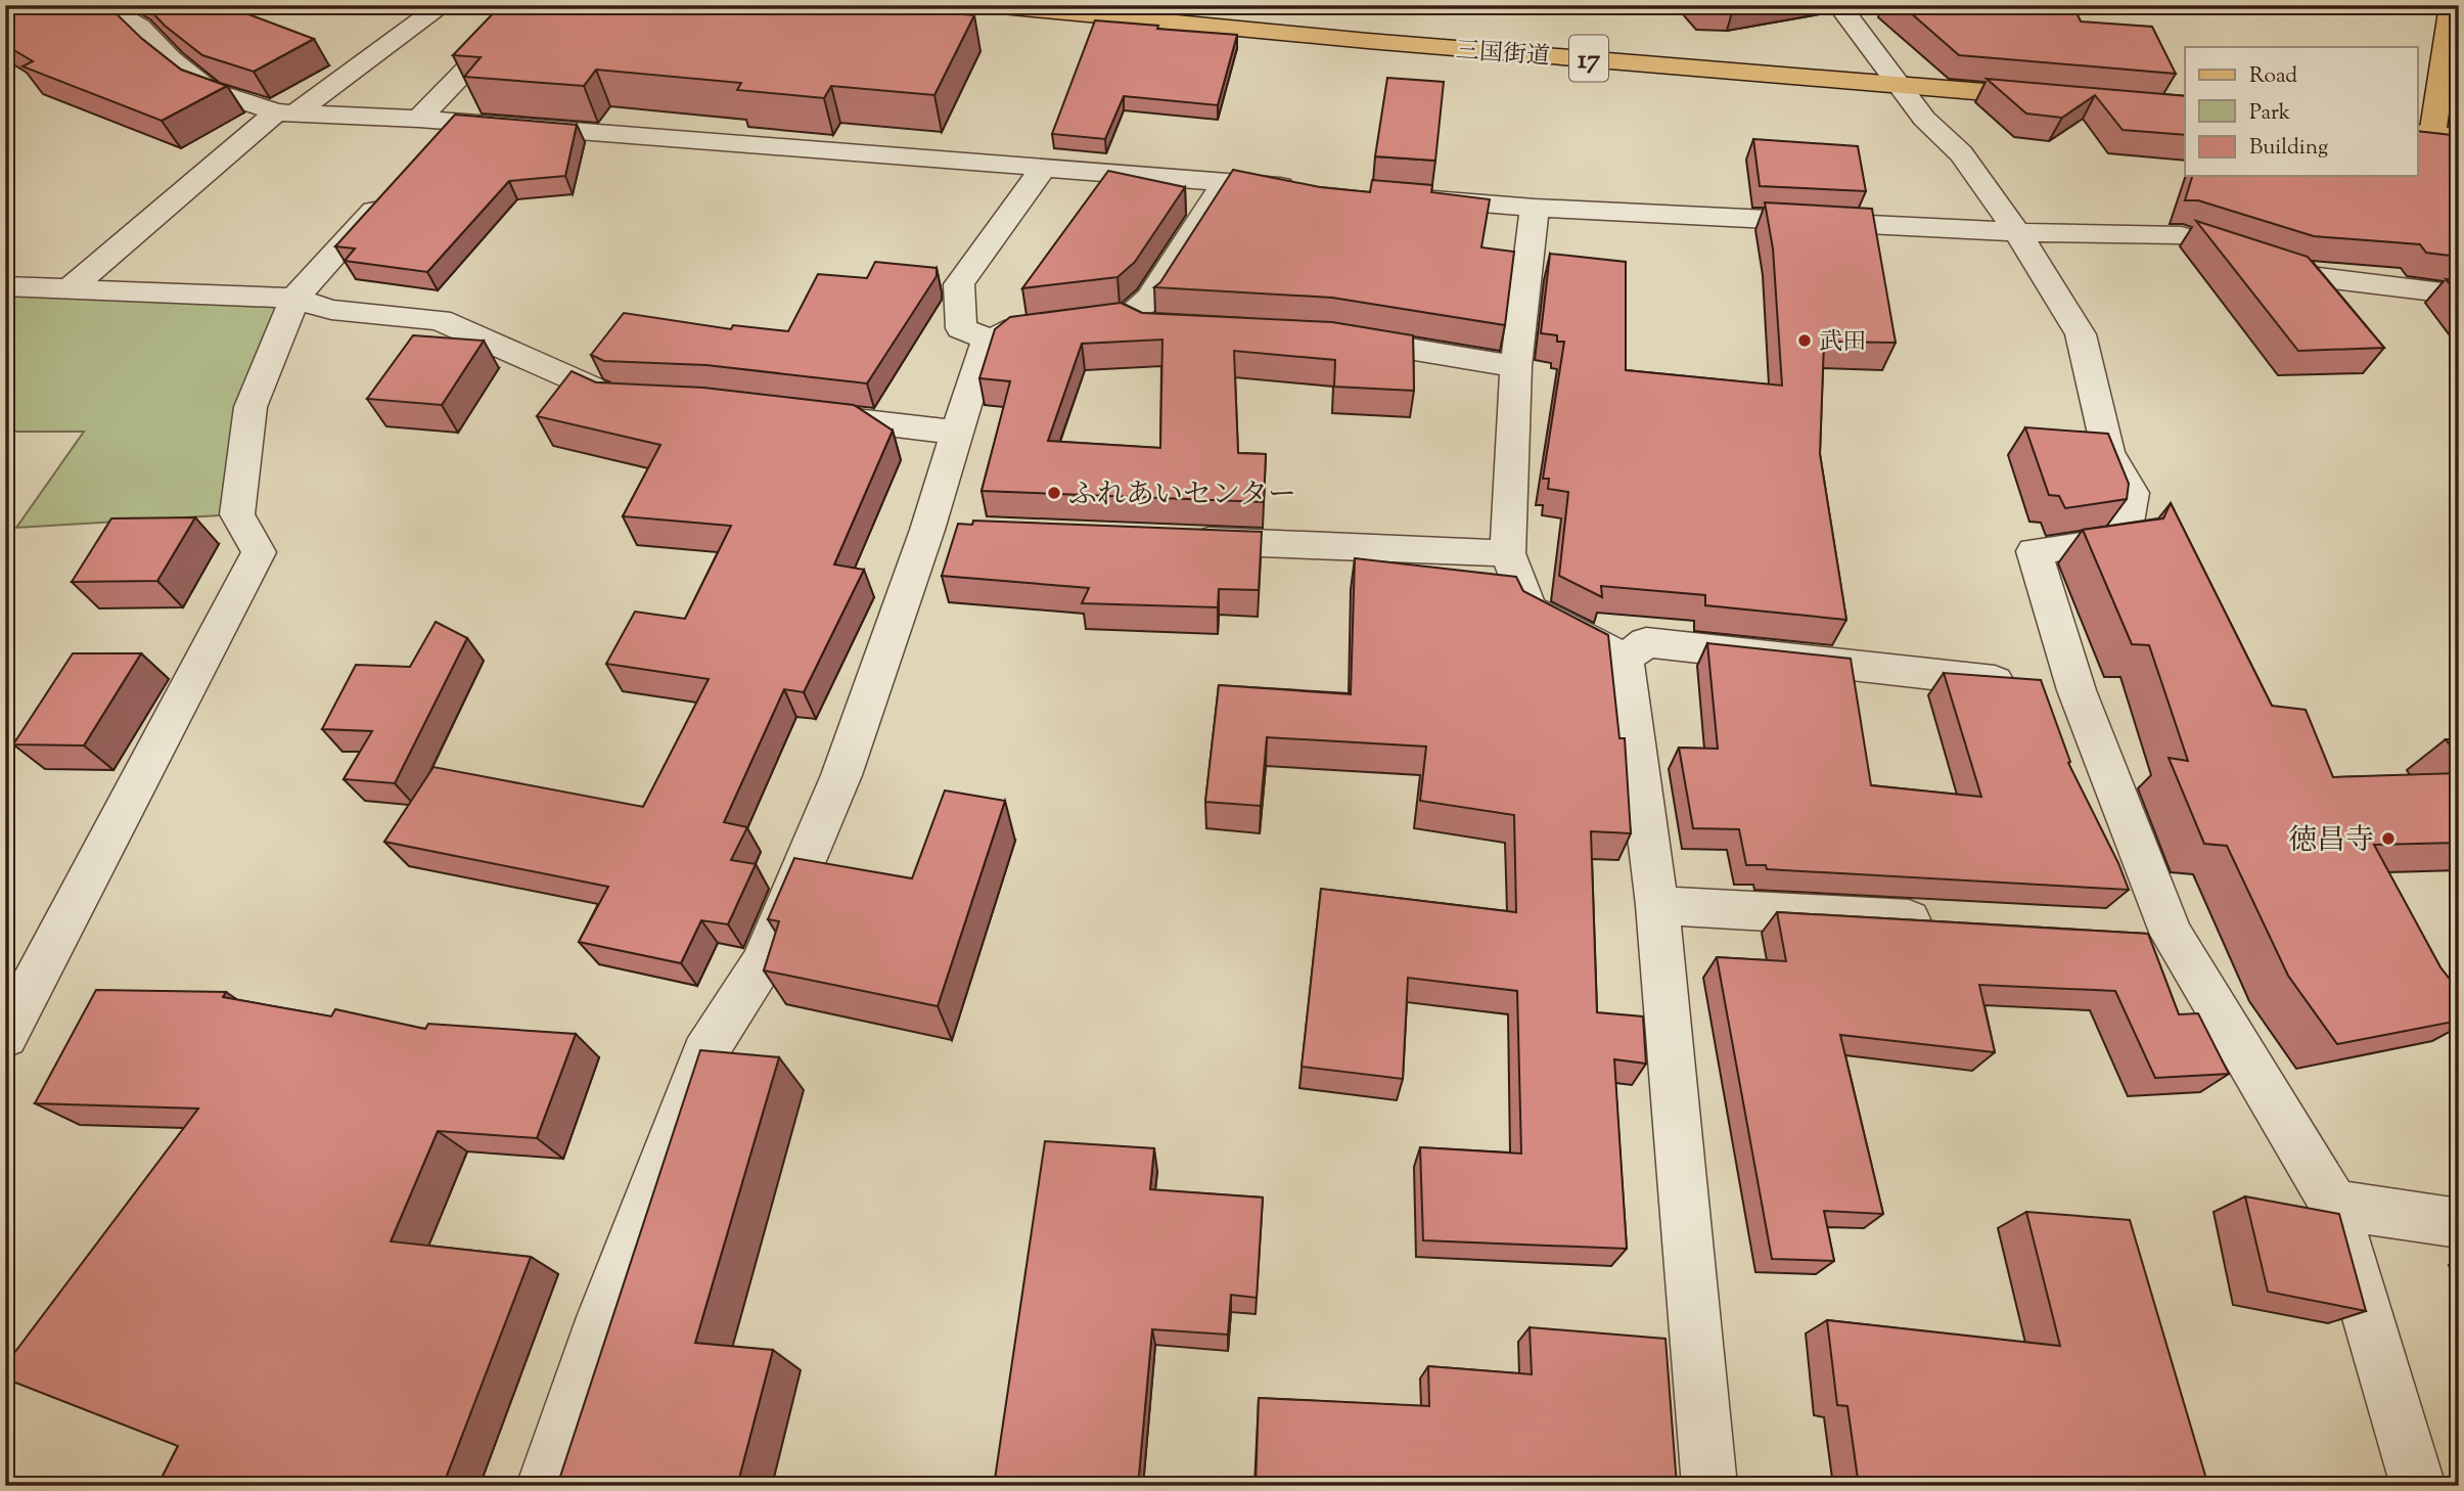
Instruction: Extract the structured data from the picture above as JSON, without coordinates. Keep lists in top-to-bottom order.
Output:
{
  "streets": {
    "main road": ["三国街道", "17"]
  },
  "places": ["武田", "ふれあいセンター", "徳昌寺"],
  "legend": ["Road", "Park", "Building"]
}
